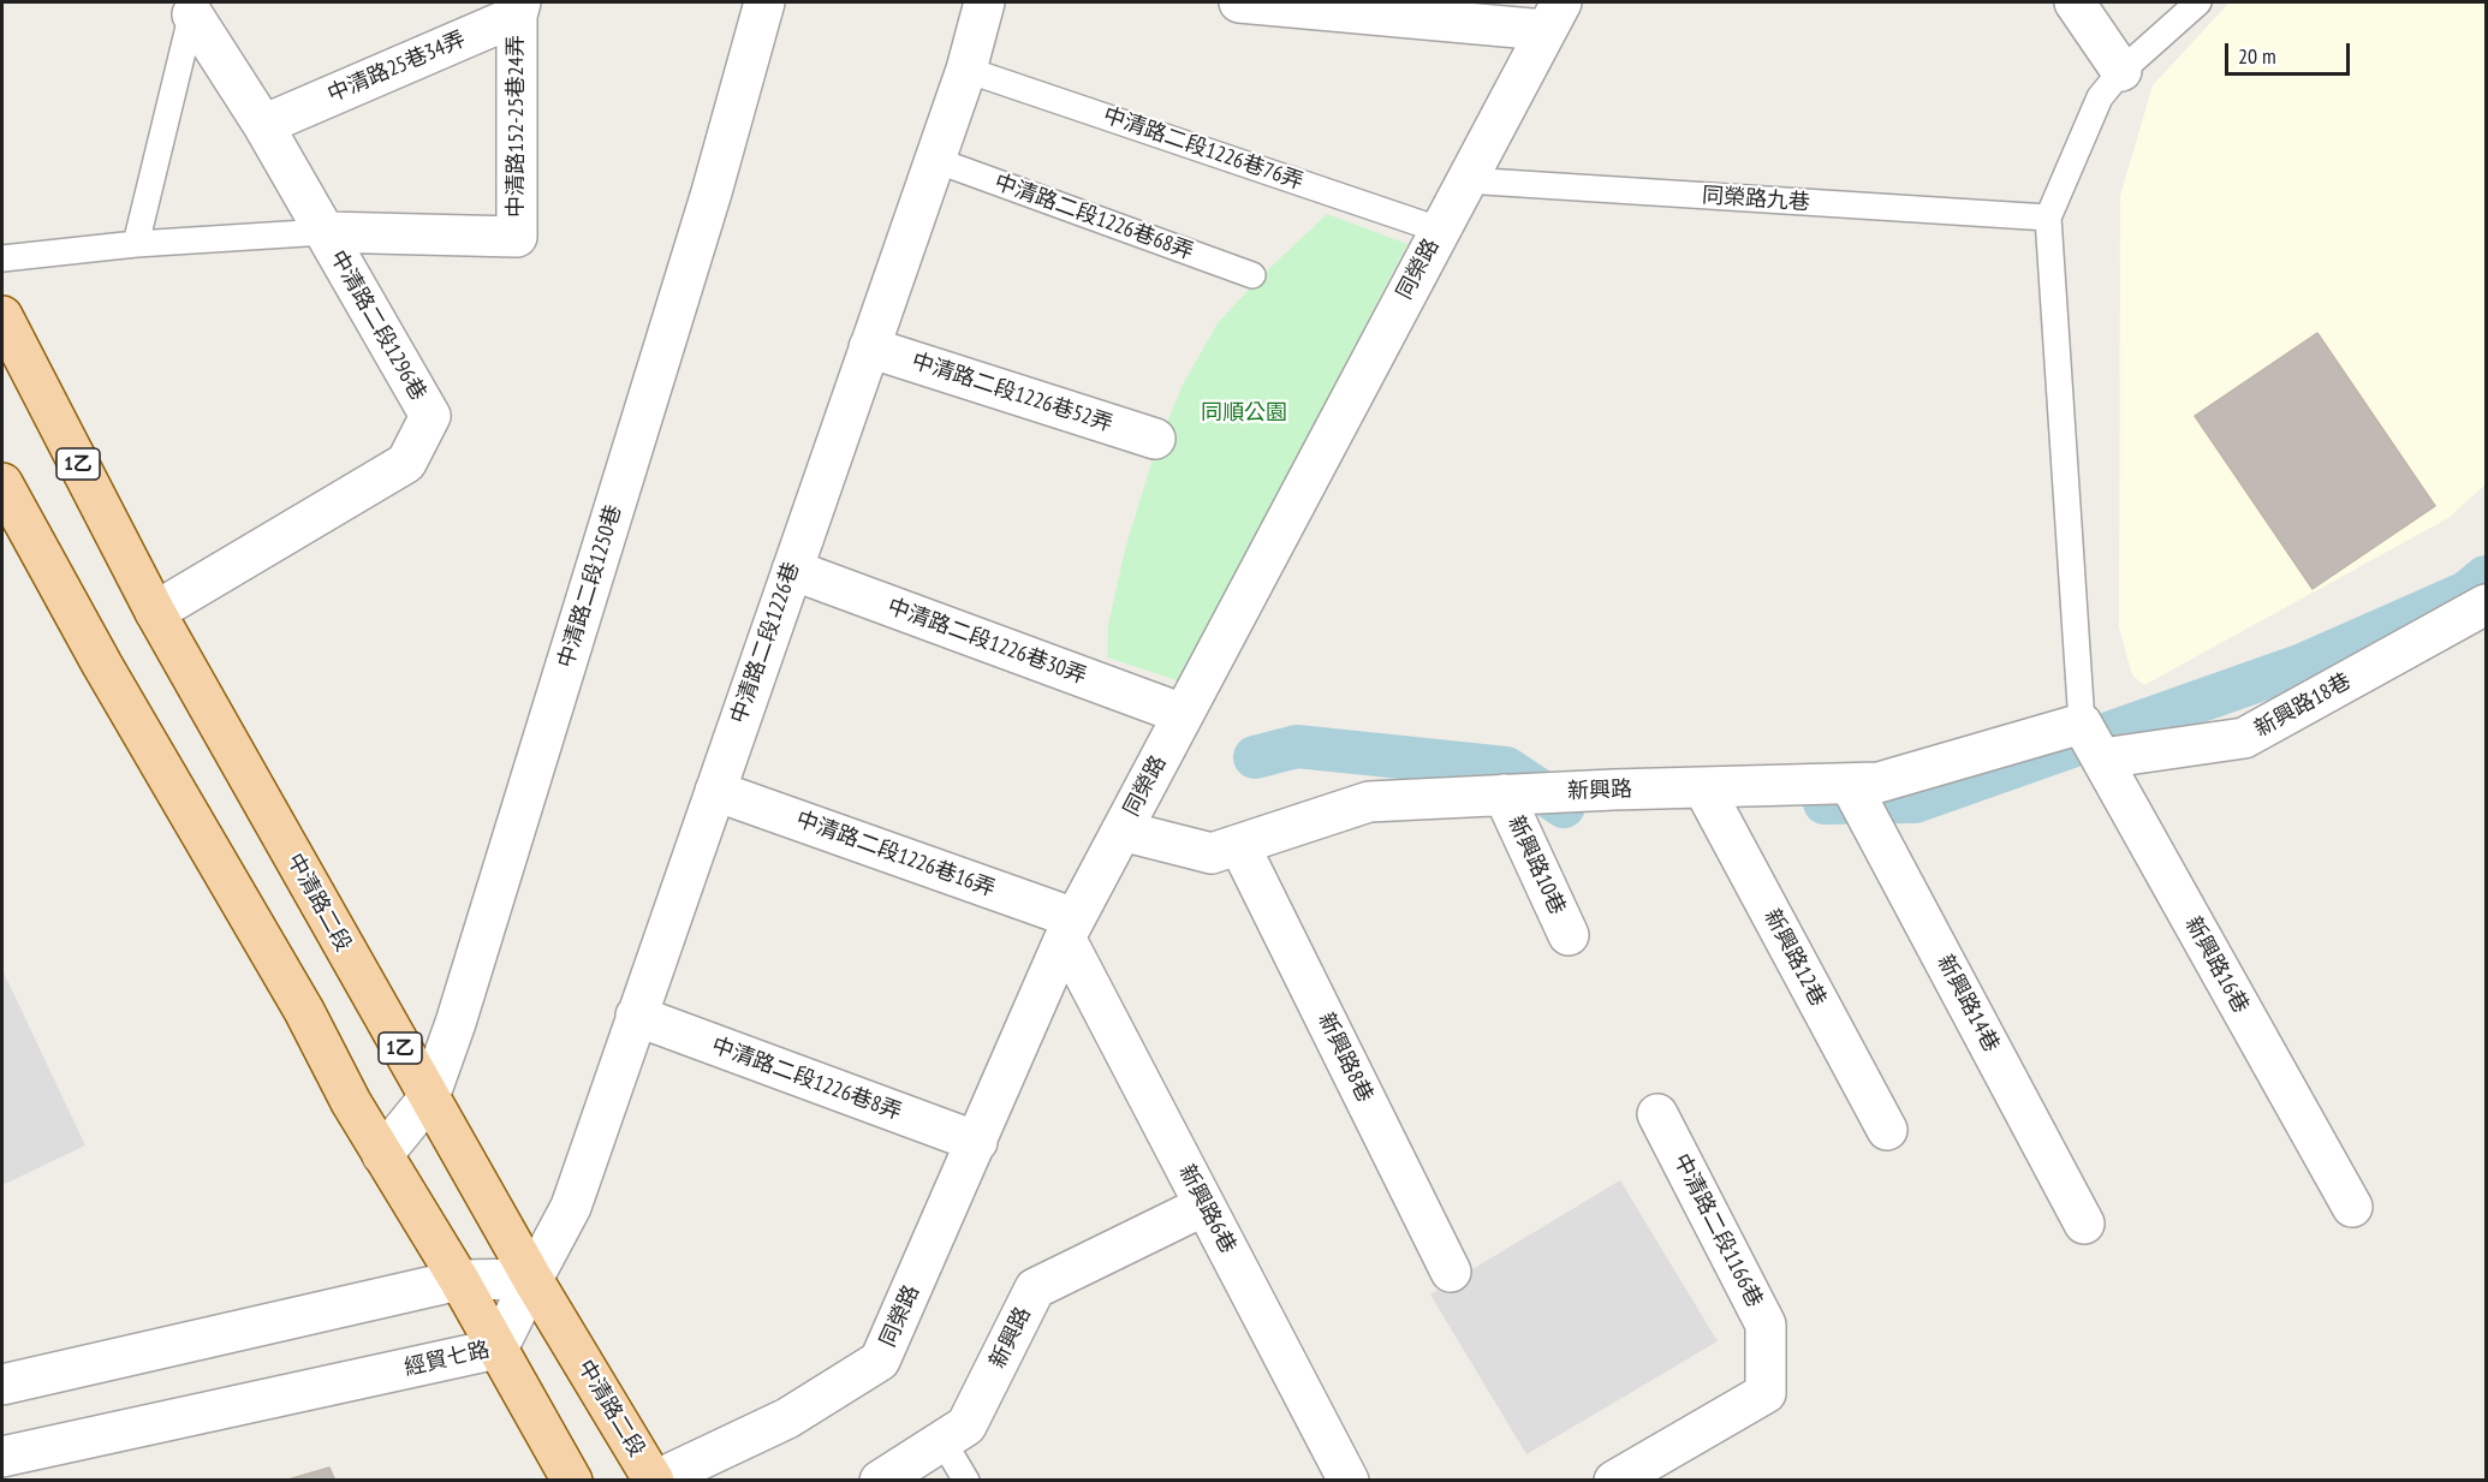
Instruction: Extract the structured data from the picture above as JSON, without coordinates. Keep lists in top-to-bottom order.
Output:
{
  "streets": {
    "main road": ["1乙", "中清路二段"],
    "street": [
      "中清路25巷34弄",
      "中清路152-25巷24弄",
      "同榮路",
      "中清路二段1296巷",
      "中清路二段1226巷52弄",
      "中清路二段1250巷",
      "中清路二段1226巷30弄",
      "中清路二段1226巷",
      "新興路18巷",
      "新興路",
      "中清路二段1226巷16弄",
      "新興路10巷",
      "新興路12巷",
      "新興路16巷",
      "新興路14巷",
      "新興路8巷",
      "中清路二段1226巷8弄",
      "新興路6巷",
      "中清路二段1166巷",
      "經貿七路"
    ],
    "lane": ["中清路二段1226巷76弄", "同榮路九巷", "中清路二段1226巷68弄"]
  },
  "crossings": [
    ["中清路25巷34弄", "中清路152-25巷24弄"],
    ["中清路25巷34弄", "中清路二段1296巷"],
    ["中清路152-25巷24弄", "中清路二段1296巷"],
    ["中清路二段1226巷76弄", "同榮路"],
    ["中清路二段1226巷76弄", "中清路二段1226巷"],
    ["同榮路九巷", "同榮路"],
    ["中清路二段1226巷68弄", "中清路二段1226巷"],
    ["同榮路", "中清路二段1226巷30弄"],
    ["同榮路", "新興路"],
    ["同榮路", "中清路二段1226巷16弄"],
    ["同榮路", "中清路二段"],
    ["同榮路", "中清路二段1226巷8弄"],
    ["同榮路", "新興路6巷"],
    ["中清路二段1296巷", "中清路二段"],
    ["中清路二段1226巷52弄", "中清路二段1226巷"],
    ["中清路二段1250巷", "中清路二段"],
    ["中清路二段1226巷30弄", "中清路二段1226巷"],
    ["中清路二段1226巷", "中清路二段1226巷16弄"],
    ["中清路二段1226巷", "中清路二段"],
    ["中清路二段1226巷", "中清路二段1226巷8弄"],
    ["中清路二段1226巷", "經貿七路"],
    ["新興路18巷", "新興路16巷"],
    ["新興路", "新興路10巷"],
    ["新興路", "新興路12巷"],
    ["新興路", "新興路16巷"],
    ["新興路", "新興路14巷"],
    ["新興路", "新興路8巷"],
    ["新興路", "新興路6巷"],
    ["中清路二段1226巷16弄", "新興路6巷"],
    ["中清路二段", "經貿七路"]
  ],
  "parks": ["同順公園"],
  "scale_bar": "20 m"
}
